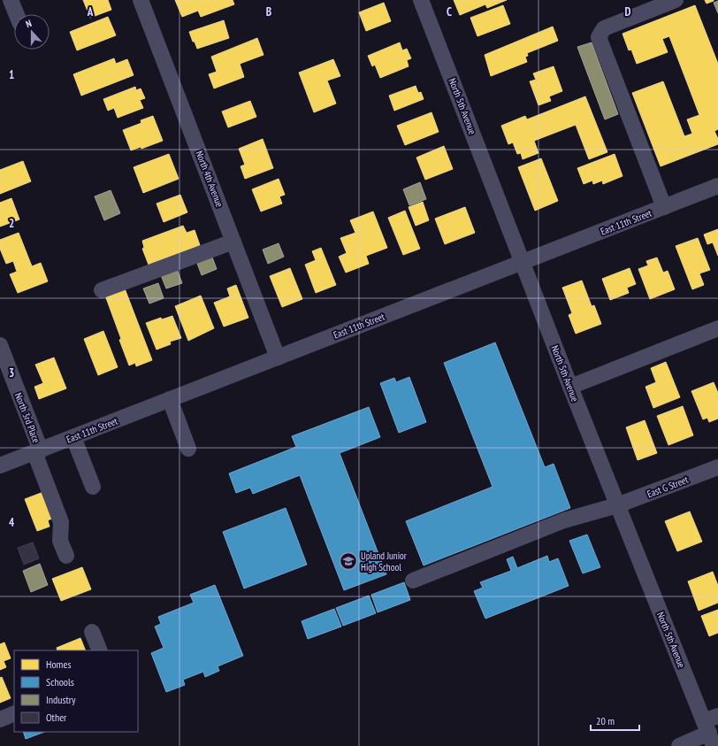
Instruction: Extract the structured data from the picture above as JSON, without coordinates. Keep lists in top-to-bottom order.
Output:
{
  "streets": {
    "street": [
      "North 5th Avenue",
      "North 4th Avenue",
      "East 11th Street",
      "North 3rd Place",
      "East G Street"
    ]
  },
  "crossings": [
    ["North 5th Avenue", "East 11th Street"],
    ["North 5th Avenue", "East G Street"],
    ["North 4th Avenue", "East 11th Street"],
    ["East 11th Street", "North 3rd Place"]
  ],
  "places": {
    "school or university": ["Upland Junior High School"]
  },
  "legend": [
    "Homes",
    "Schools",
    "Industry",
    "Other"
  ],
  "scale_bar": "20 m",
  "north": "top",
  "grid": {
    "columns": [
      "A",
      "B",
      "C",
      "D"
    ],
    "rows": [
      "1",
      "2",
      "3",
      "4"
    ]
  }
}
